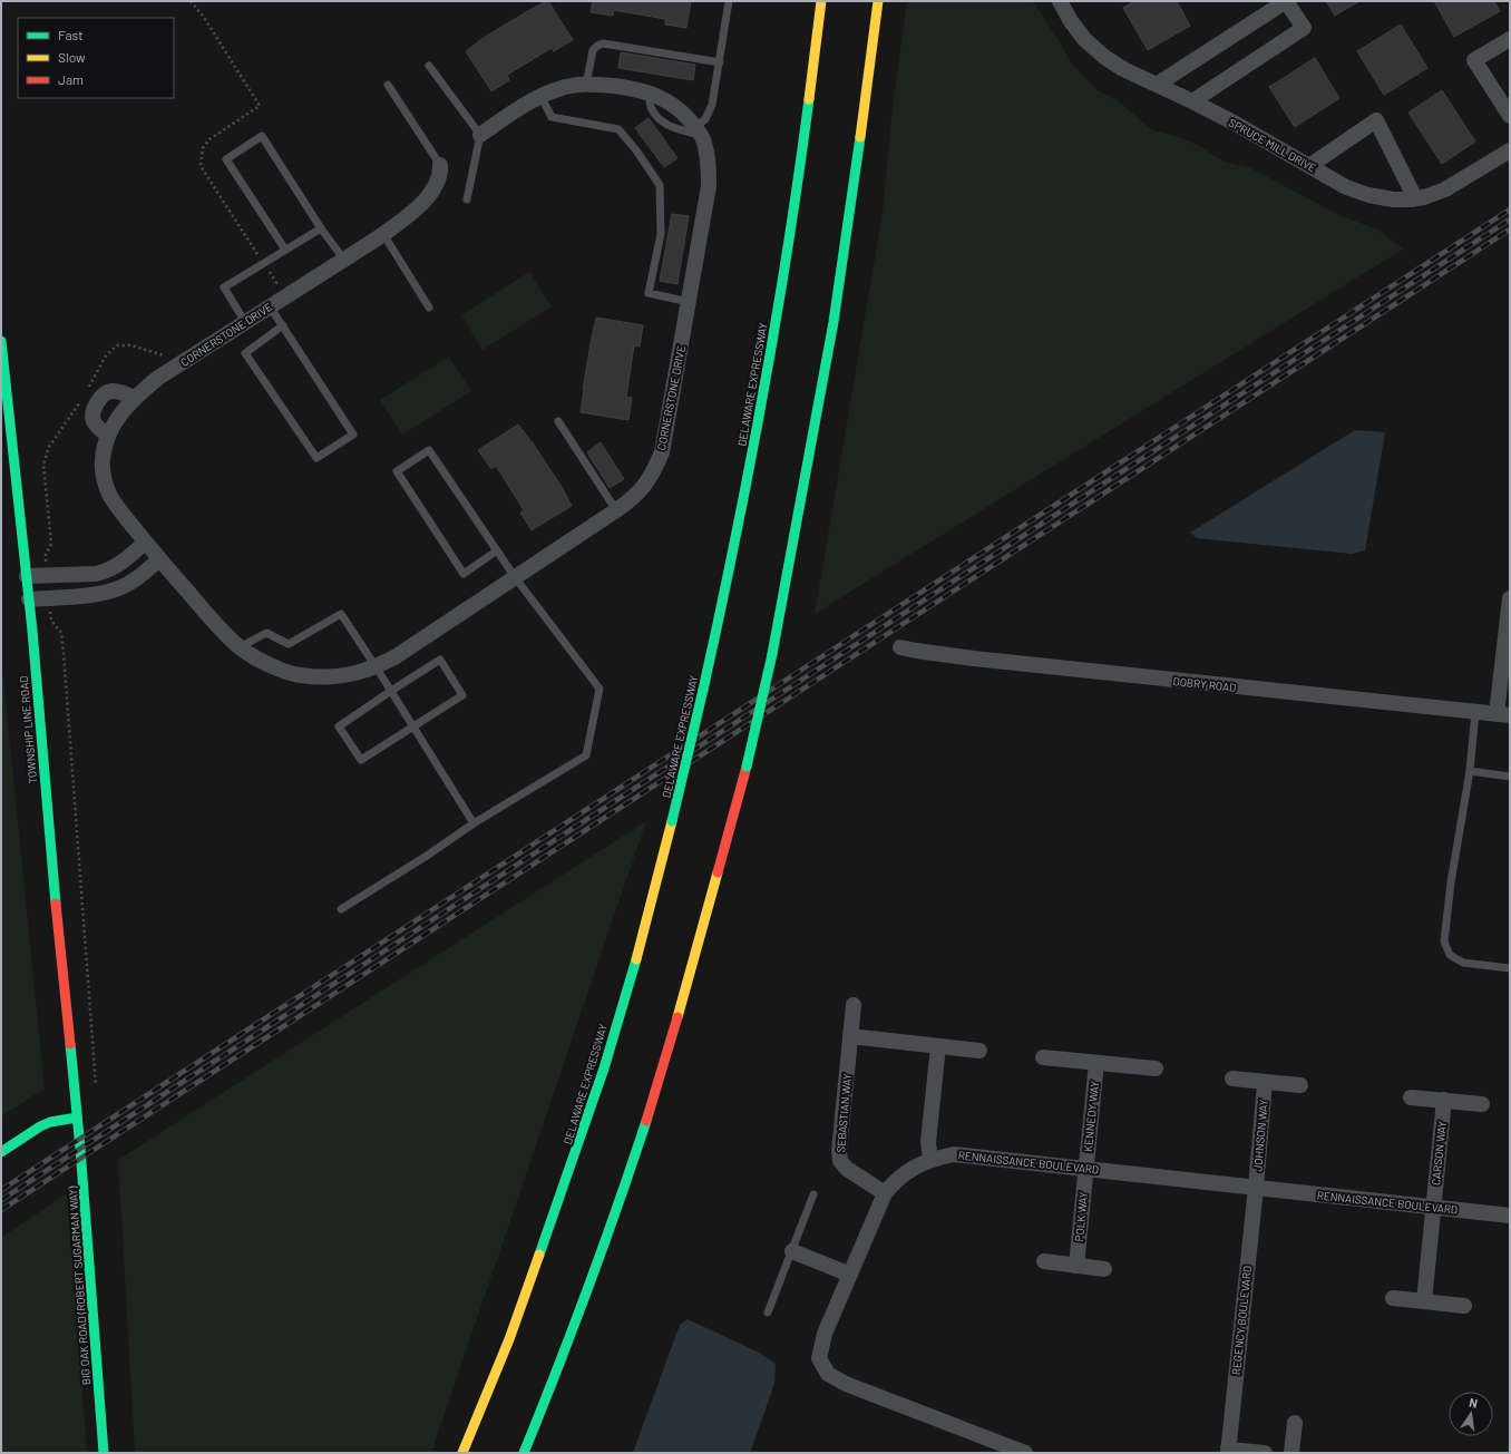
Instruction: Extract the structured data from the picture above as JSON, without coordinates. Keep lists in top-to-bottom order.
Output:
{
  "streets": {
    "main road": ["DELAWARE EXPRESSWAY", "TOWNSHIP LINE ROAD", "BIG OAK ROAD (ROBERT SUGARMAN WAY)"],
    "street": [
      "SPRUCE MILL DRIVE",
      "CORNERSTONE DRIVE",
      "DOBRY ROAD",
      "SEBASTIAN WAY",
      "KENNEDY WAY",
      "JOHNSON WAY",
      "CARSON WAY",
      "RENNAISSANCE BOULEVARD",
      "POLK WAY",
      "REGENCY BOULEVARD"
    ]
  },
  "crossings": [
    ["TOWNSHIP LINE ROAD", "BIG OAK ROAD (ROBERT SUGARMAN WAY)"],
    ["SEBASTIAN WAY", "RENNAISSANCE BOULEVARD"],
    ["KENNEDY WAY", "RENNAISSANCE BOULEVARD"],
    ["KENNEDY WAY", "POLK WAY"],
    ["JOHNSON WAY", "RENNAISSANCE BOULEVARD"],
    ["JOHNSON WAY", "REGENCY BOULEVARD"],
    ["CARSON WAY", "RENNAISSANCE BOULEVARD"],
    ["RENNAISSANCE BOULEVARD", "POLK WAY"],
    ["RENNAISSANCE BOULEVARD", "REGENCY BOULEVARD"]
  ],
  "legend": ["Fast", "Slow", "Jam"],
  "north": "top"
}
